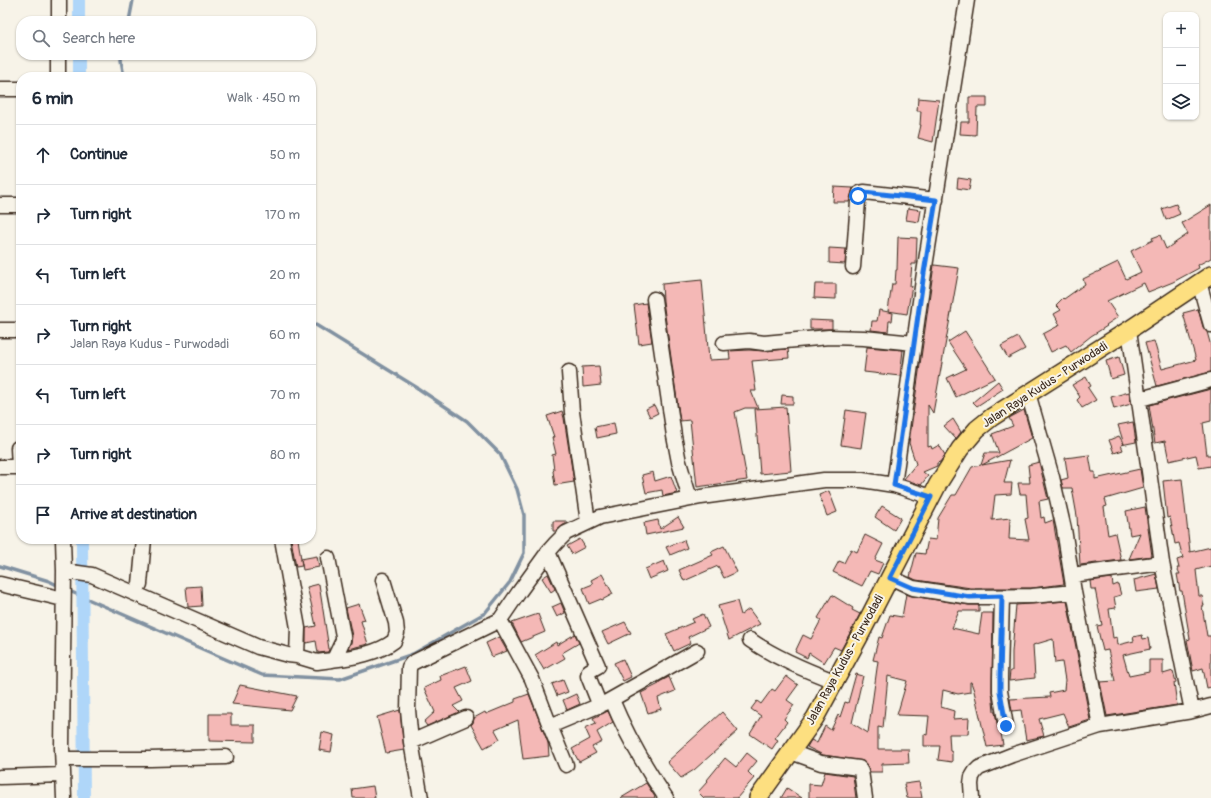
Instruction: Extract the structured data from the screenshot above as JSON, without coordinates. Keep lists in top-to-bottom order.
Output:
{
  "streets": {
    "main road": ["Jalan Raya Kudus - Purwodadi"]
  },
  "page": {
    "map_buttons": ["+", "−"],
    "search": "Search here",
    "heading": ["6 min", "Walk · 450 m"],
    "list": [
      ["Continue", "50 m"],
      ["Turn right", "170 m"],
      ["Turn left", "20 m"],
      ["Turn right", "Jalan Raya Kudus - Purwodadi", "60 m"],
      ["Turn left", "70 m"],
      ["Turn right", "80 m"],
      "Arrive at destination"
    ]
  }
}
